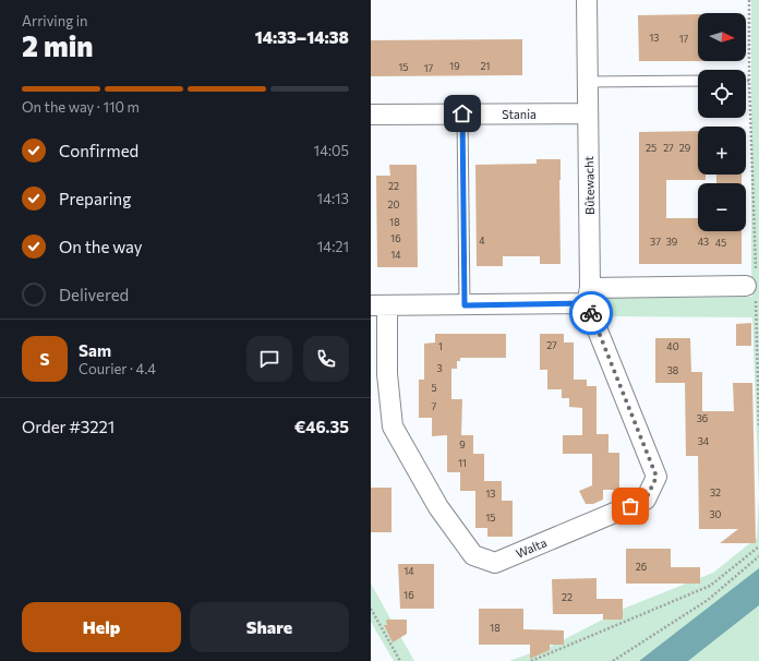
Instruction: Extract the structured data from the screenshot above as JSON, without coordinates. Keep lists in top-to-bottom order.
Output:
{
  "streets": {
    "street": ["Stania", "Bûtewacht", "Walta"]
  },
  "crossings": [
    ["Stania", "Bûtewacht"],
    ["Bûtewacht", "Walta"]
  ],
  "house_numbers": [
    "13",
    "17",
    "19",
    "21",
    "15",
    "17",
    "25",
    "27",
    "29",
    "22",
    "20",
    "18",
    "16",
    "4",
    "37",
    "39",
    "43",
    "45",
    "14",
    "27",
    "1",
    "40",
    "3",
    "38",
    "5",
    "7",
    "36",
    "34",
    "9",
    "11",
    "32",
    "13",
    "30",
    "15",
    "26",
    "14",
    "16",
    "22",
    "18"
  ],
  "north": "right",
  "page": {
    "heading": ["2 min", "Arriving in", "14:33–14:38"],
    "panel": [
      "Sam",
      "Courier · 4.4",
      "Order #3221",
      "€46.35"
    ],
    "map_buttons": ["+", "−"],
    "bar": "On the way · 110 m",
    "list": [
      ["Confirmed", "14:05"],
      ["Preparing", "14:13"],
      ["On the way", "14:21"],
      "Delivered"
    ],
    "round": "S",
    "buttons": ["Help", "Share"]
  }
}
